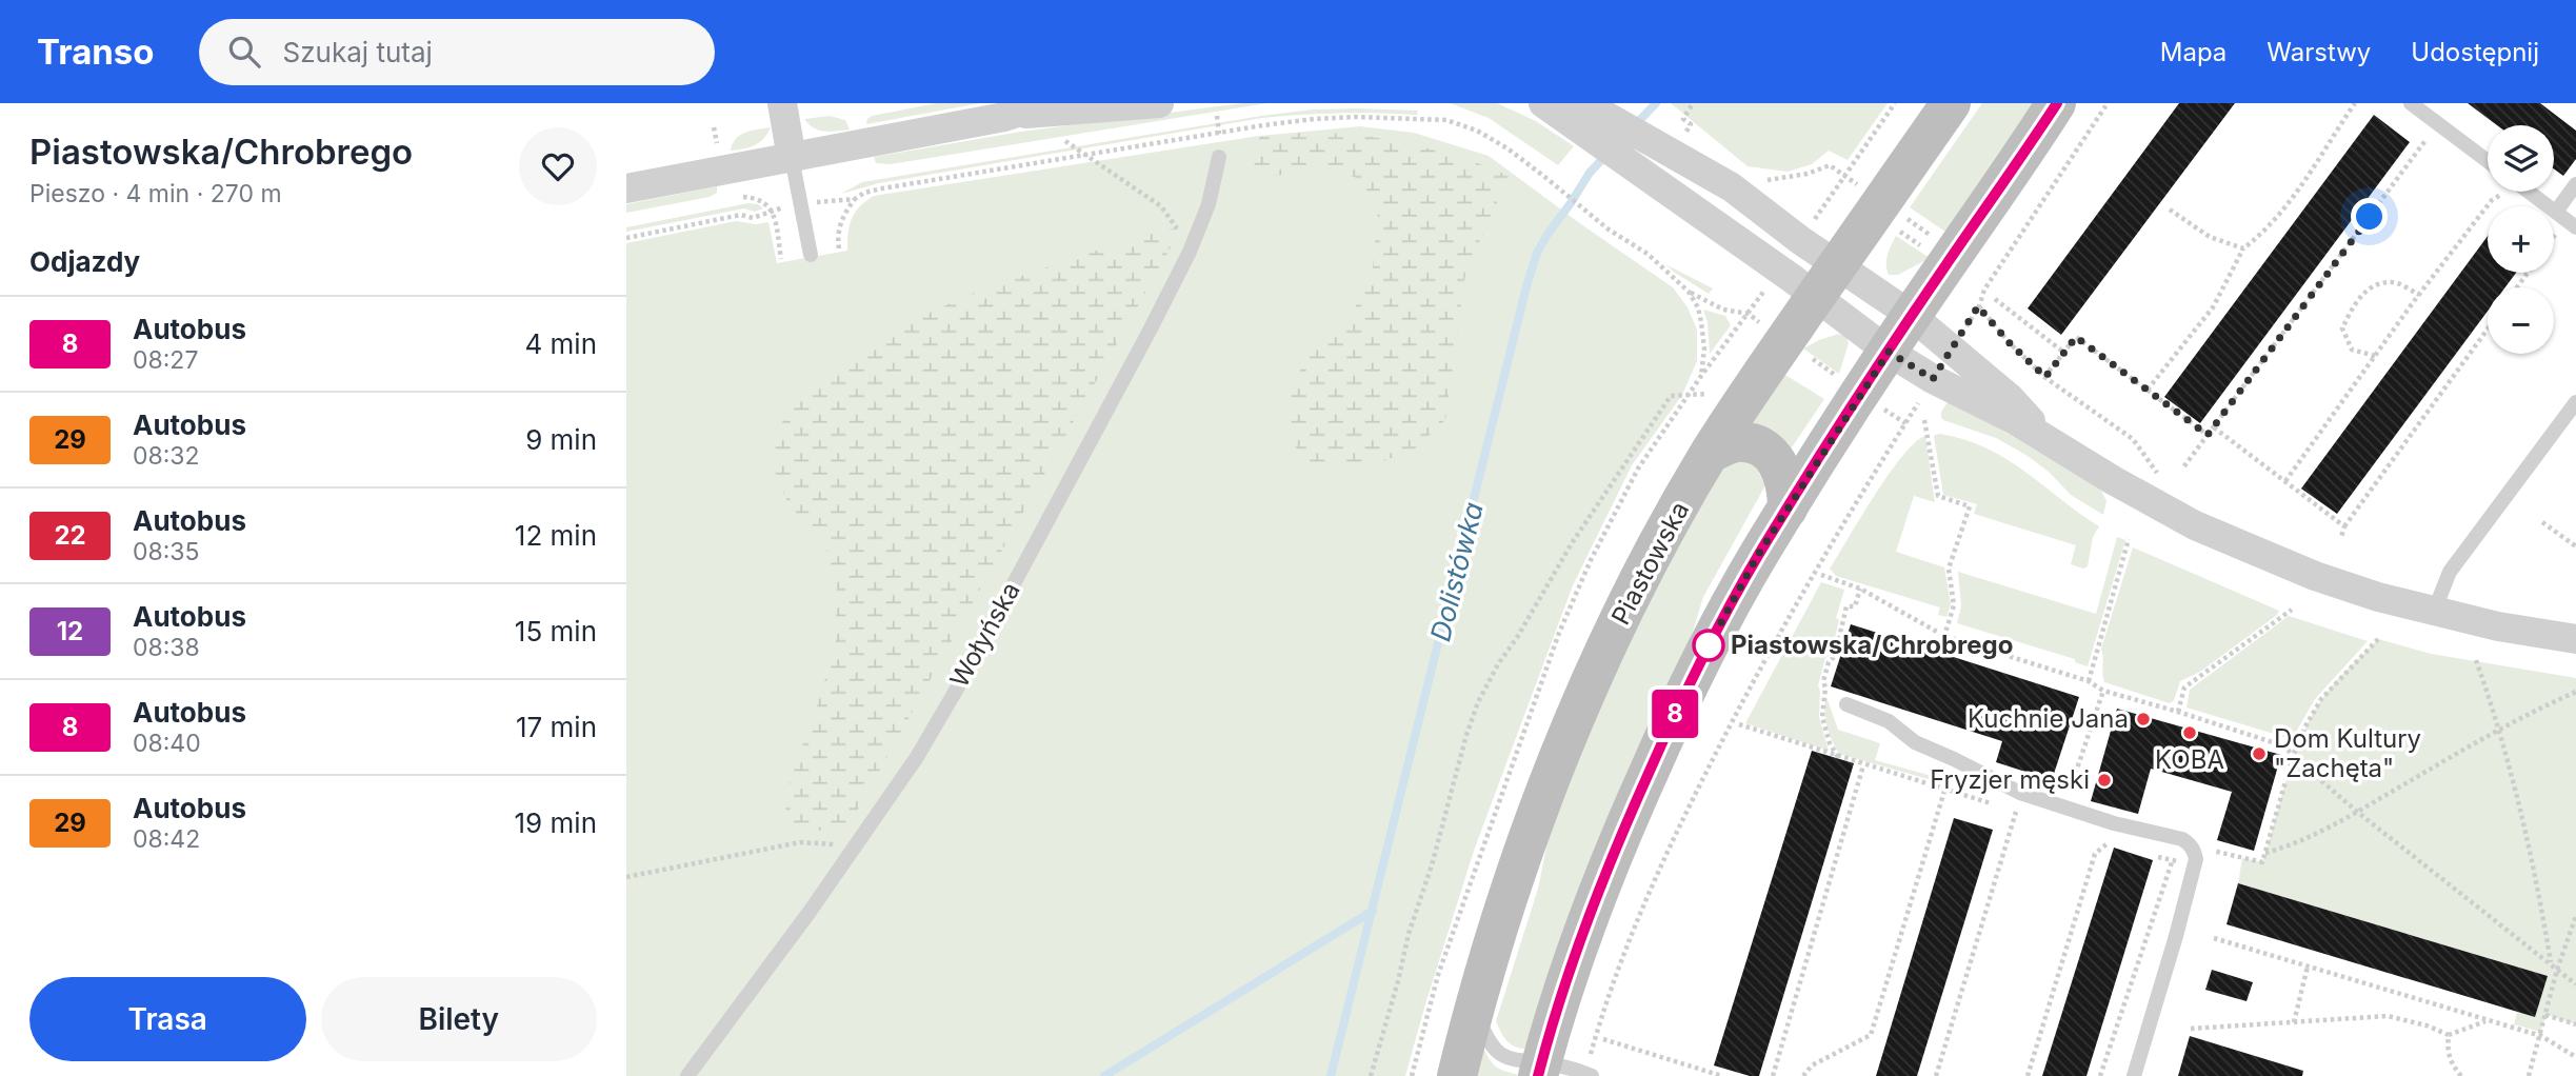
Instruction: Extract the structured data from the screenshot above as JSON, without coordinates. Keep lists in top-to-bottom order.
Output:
{
  "streets": {
    "main road": ["Piastowska"],
    "lane": ["Wołyńska"]
  },
  "water": ["Dolistówka"],
  "places": [
    "Piastowska/Chrobrego",
    "Kuchnie Jana",
    "KOBA",
    "Dom Kultury \"Zachęta\"",
    "Fryzjer męski"
  ],
  "lines": ["bus line 8"],
  "page": {
    "header": "Transo",
    "search": "Szukaj tutaj",
    "nav": ["Mapa", "Warstwy", "Udostępnij"],
    "heading": [
      ["Piastowska/Chrobrego", "Pieszo · 4 min · 270 m"],
      "Odjazdy"
    ],
    "on_map": "8",
    "map_buttons": ["+", "−"],
    "list": [
      {
        "mark": "8",
        "name": "Autobus",
        "note": "08:27",
        "value": "4 min"
      },
      {
        "mark": "29",
        "name": "Autobus",
        "note": "08:32",
        "value": "9 min"
      },
      {
        "mark": "22",
        "name": "Autobus",
        "note": "08:35",
        "value": "12 min"
      },
      {
        "mark": "12",
        "name": "Autobus",
        "note": "08:38",
        "value": "15 min"
      },
      {
        "mark": "8",
        "name": "Autobus",
        "note": "08:40",
        "value": "17 min"
      },
      {
        "mark": "29",
        "name": "Autobus",
        "note": "08:42",
        "value": "19 min"
      }
    ],
    "buttons": ["Trasa", "Bilety"]
  }
}
